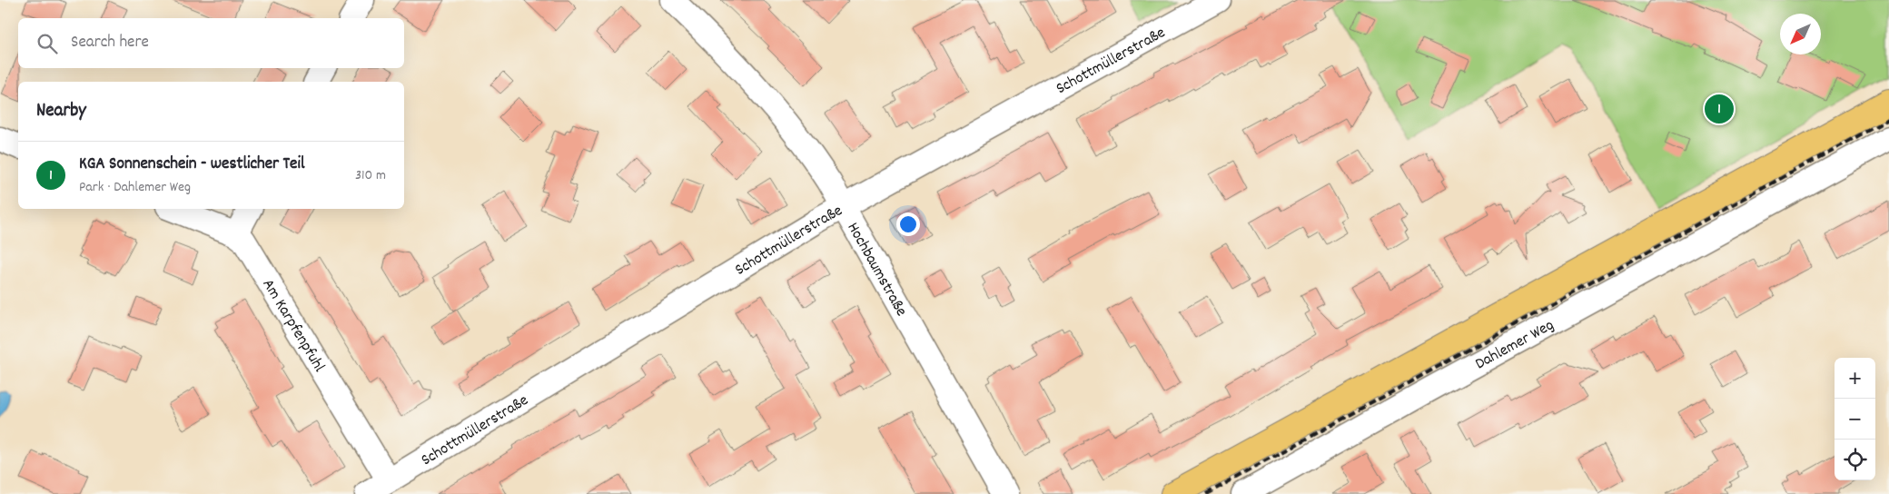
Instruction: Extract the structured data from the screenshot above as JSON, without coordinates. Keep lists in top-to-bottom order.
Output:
{
  "streets": {
    "main road": ["Dahlemer Weg"],
    "street": ["Schottmüllerstraße", "Hochbaumstraße", "Am Karpfenpfuhl"]
  },
  "crossings": [
    ["Schottmüllerstraße", "Hochbaumstraße"],
    ["Schottmüllerstraße", "Am Karpfenpfuhl"]
  ],
  "north": "bottom left",
  "page": {
    "search": "Search here",
    "heading": "Nearby",
    "pins": "1",
    "list": [
      {
        "mark": "1",
        "name": "KGA Sonnenschein - westlicher Teil",
        "note": "Park · Dahlemer Weg",
        "value": "310 m"
      }
    ],
    "map_buttons": ["+", "−"]
  }
}
